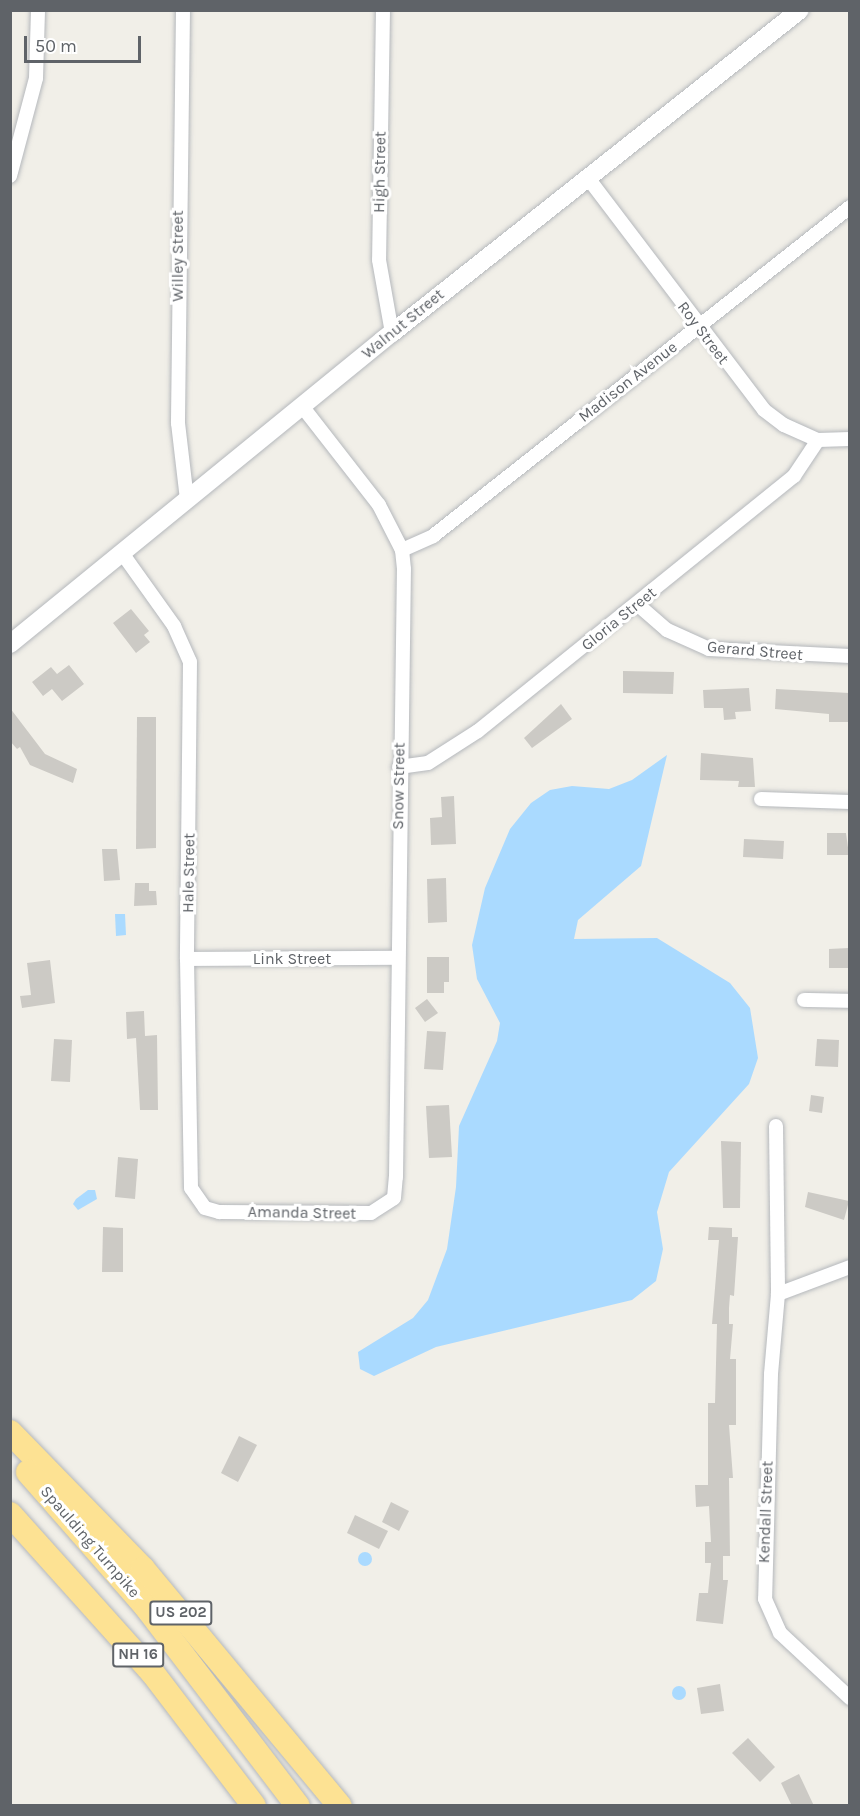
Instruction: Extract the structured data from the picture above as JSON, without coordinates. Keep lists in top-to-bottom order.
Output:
{
  "streets": {
    "highway": ["Spaulding Turnpike", "US 202", "NH 16"],
    "main road": ["Walnut Street"],
    "street": [
      "High Street",
      "Willey Street",
      "Roy Street",
      "Madison Avenue",
      "Gloria Street",
      "Gerard Street",
      "Snow Street",
      "Hale Street",
      "Link Street",
      "Amanda Street",
      "Kendall Street"
    ]
  },
  "crossings": [
    ["High Street", "Walnut Street"],
    ["Willey Street", "Walnut Street"],
    ["Walnut Street", "Roy Street"],
    ["Walnut Street", "Snow Street"],
    ["Walnut Street", "Hale Street"],
    ["Roy Street", "Madison Avenue"],
    ["Roy Street", "Gloria Street"],
    ["Madison Avenue", "Snow Street"],
    ["Gloria Street", "Gerard Street"],
    ["Gloria Street", "Snow Street"],
    ["Snow Street", "Link Street"],
    ["Snow Street", "Amanda Street"],
    ["Hale Street", "Link Street"],
    ["Hale Street", "Amanda Street"]
  ],
  "scale_bar": "50 m"
}
